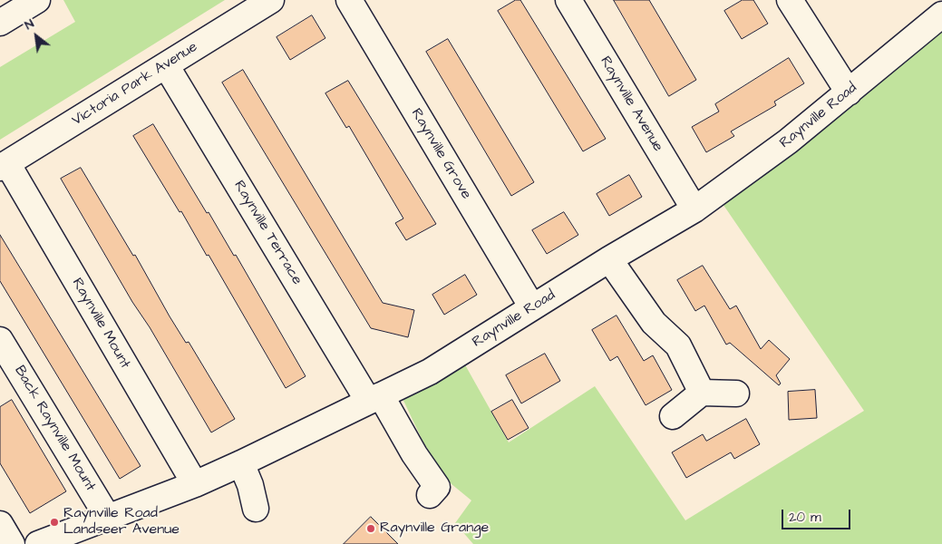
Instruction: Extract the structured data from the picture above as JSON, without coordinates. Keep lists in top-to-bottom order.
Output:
{
  "streets": {
    "street": [
      "Victoria Park Avenue",
      "Raynville Avenue",
      "Raynville Road",
      "Raynville Grove",
      "Raynville Terrace",
      "Raynville Mount",
      "Back Raynville Mount"
    ]
  },
  "crossings": [
    ["Victoria Park Avenue", "Raynville Terrace"],
    ["Victoria Park Avenue", "Raynville Mount"],
    ["Raynville Avenue", "Raynville Road"],
    ["Raynville Road", "Raynville Grove"],
    ["Raynville Road", "Raynville Terrace"],
    ["Raynville Road", "Raynville Mount"],
    ["Raynville Road", "Back Raynville Mount"]
  ],
  "places": ["Raynville Road Landseer Avenue", "Raynville Grange"],
  "scale_bar": "20 m",
  "north": "top left"
}
